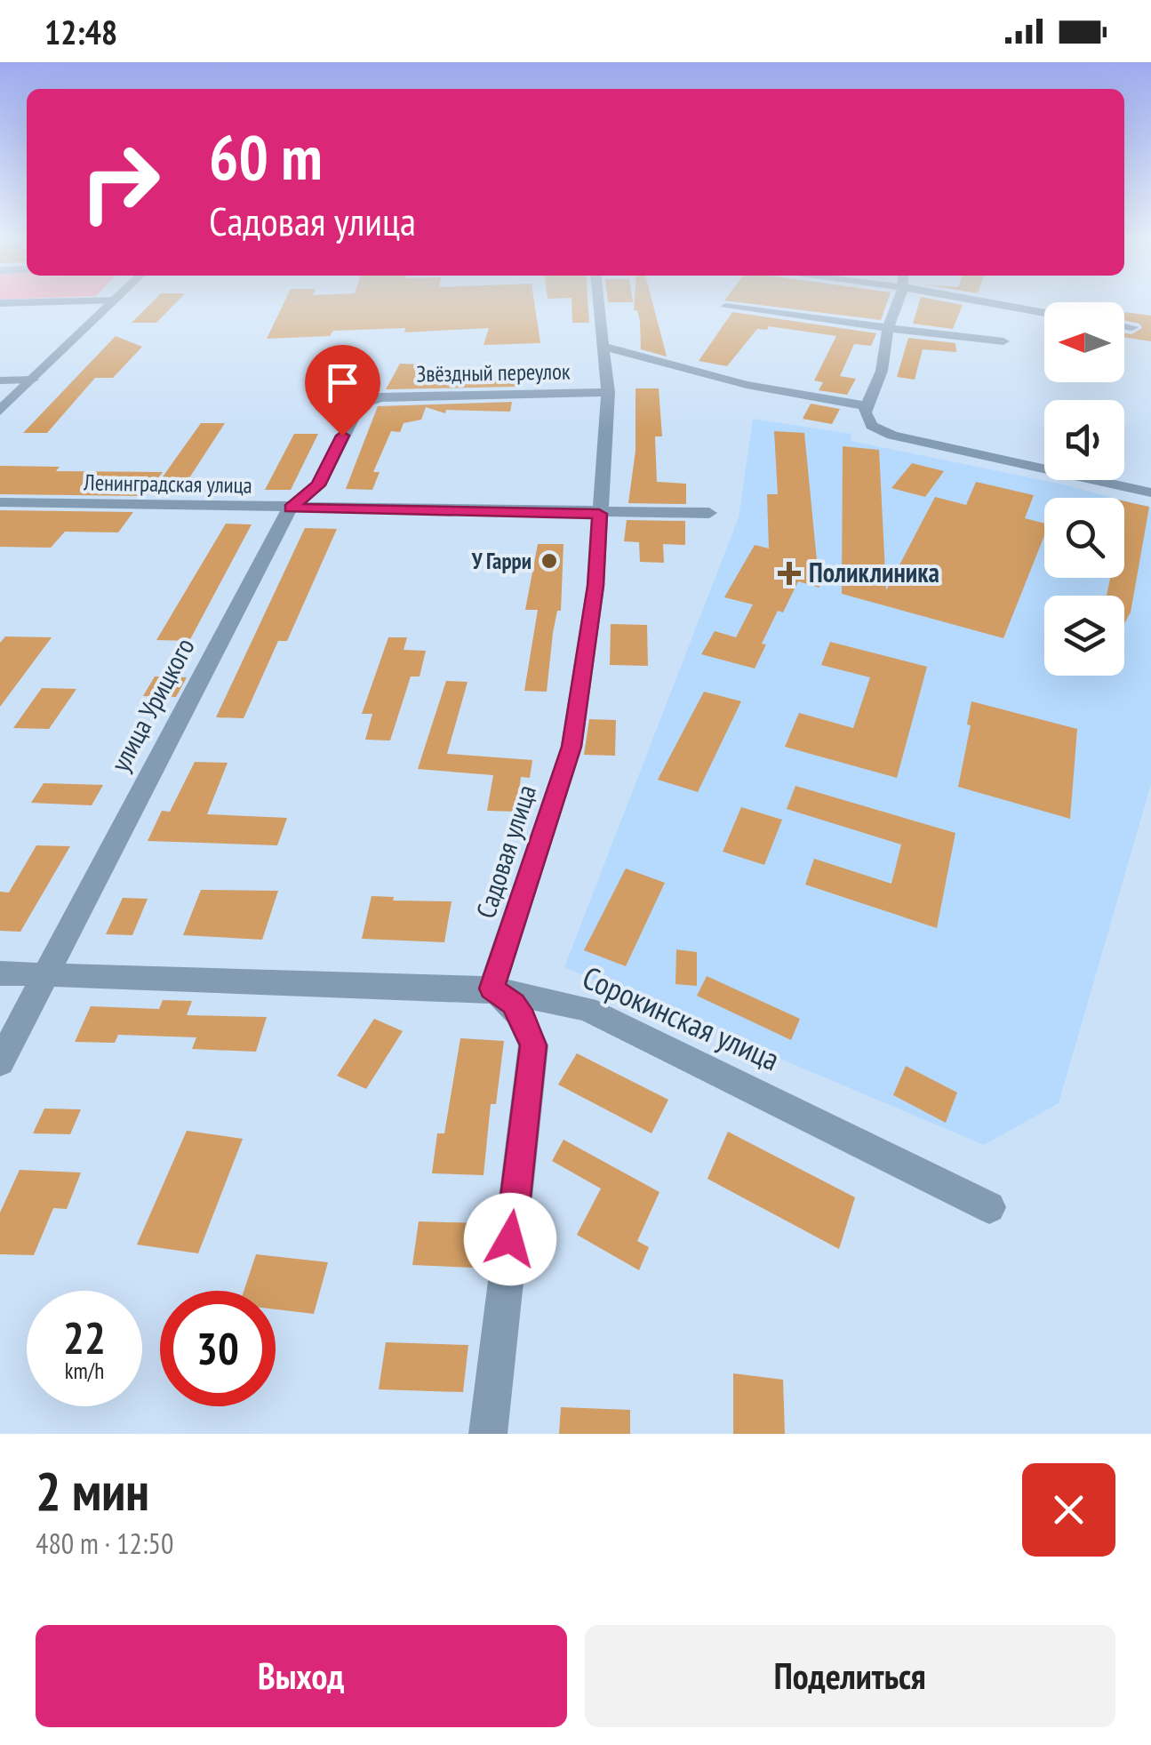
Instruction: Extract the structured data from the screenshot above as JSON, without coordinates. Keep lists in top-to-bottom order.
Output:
{
  "streets": {
    "street": [
      "Звёздный переулок",
      "Ленинградская улица",
      "улица Урицкого",
      "Садовая улица",
      "Сорокинская улица"
    ]
  },
  "crossings": [
    ["Звёздный переулок", "улица Урицкого"],
    ["Звёздный переулок", "Садовая улица"],
    ["Ленинградская улица", "улица Урицкого"],
    ["Ленинградская улица", "Садовая улица"],
    ["улица Урицкого", "Сорокинская улица"],
    ["Садовая улица", "Сорокинская улица"]
  ],
  "places": {
    "other": ["У Гарри"],
    "health": ["Поликлиника"]
  },
  "north": "left",
  "page": {
    "status": "12:48",
    "turn": ["60 m", "Садовая улица"],
    "speed": "22 km/h",
    "limit": "30",
    "heading": ["2 мин", "480 m · 12:50"],
    "buttons": ["Выход", "Поделиться"]
  }
}
